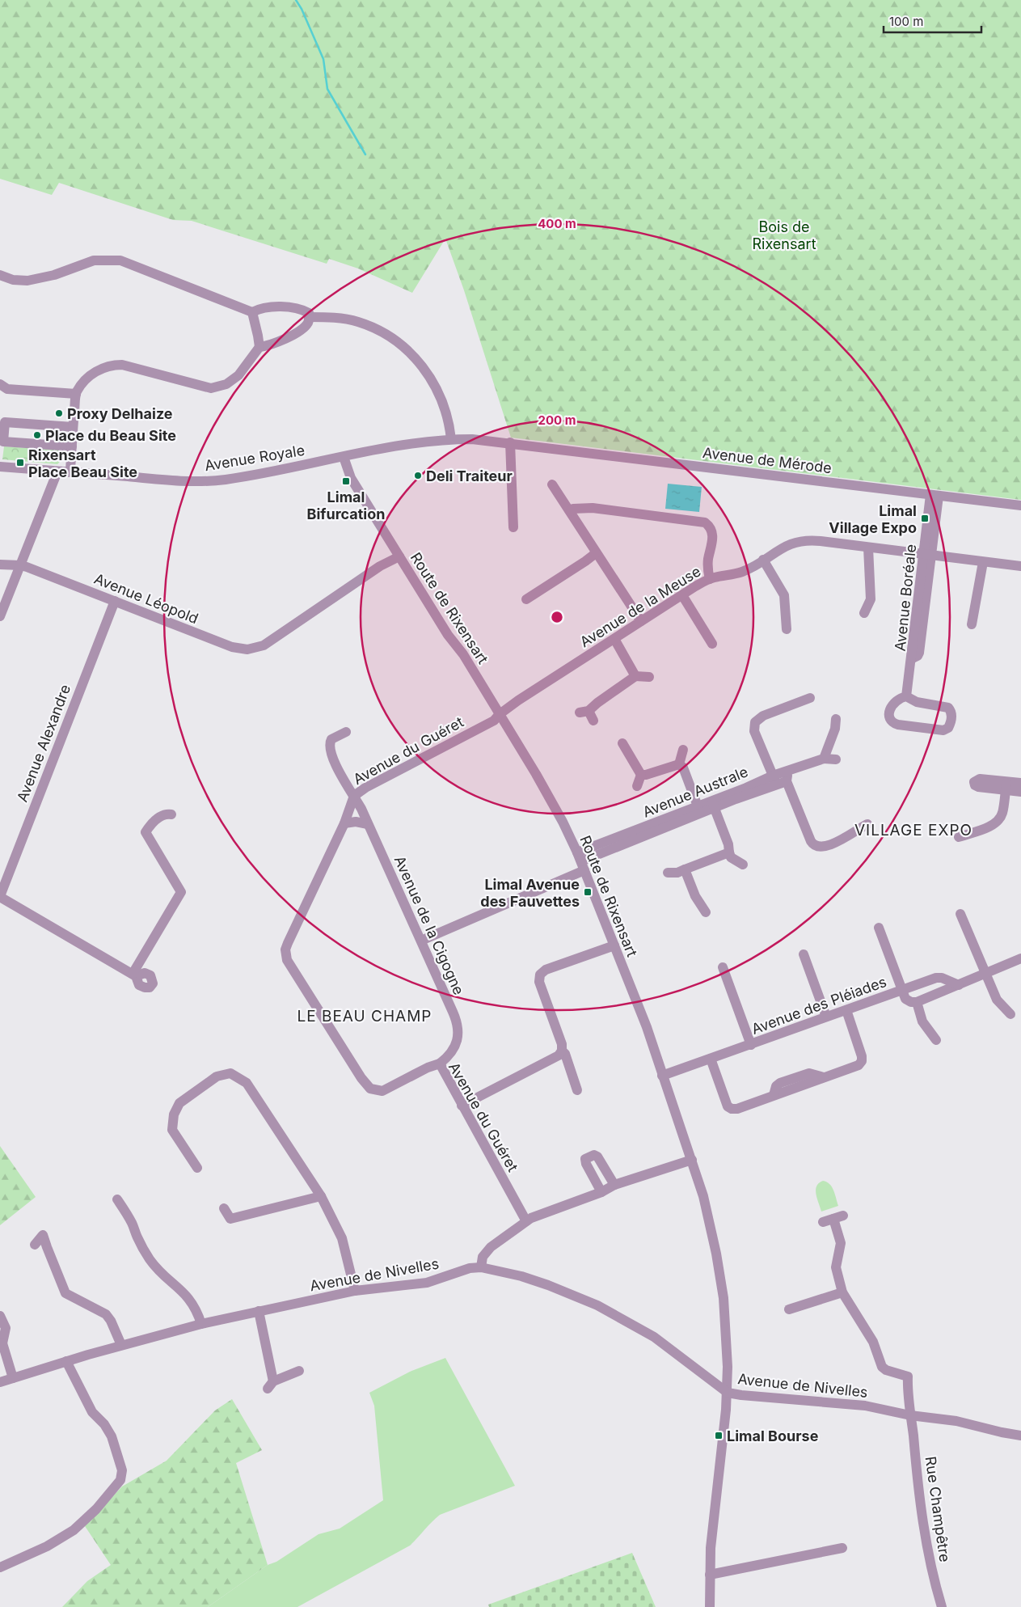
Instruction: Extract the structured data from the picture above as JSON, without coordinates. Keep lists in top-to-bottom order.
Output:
{
  "streets": {
    "street": [
      "Avenue Royale",
      "Avenue de Mérode",
      "Avenue Boréale",
      "Avenue Léopold",
      "Avenue de la Meuse",
      "Route de Rixensart",
      "Avenue Alexandre",
      "Avenue du Guéret",
      "Avenue Australe",
      "Avenue de la Cigogne",
      "Avenue des Pléiades",
      "Avenue de Nivelles",
      "Rue Champêtre"
    ]
  },
  "crossings": [
    ["Avenue Royale", "Avenue de Mérode"],
    ["Avenue Royale", "Route de Rixensart"],
    ["Avenue de Mérode", "Avenue Boréale"],
    ["Avenue de Mérode", "Route de Rixensart"],
    ["Avenue Boréale", "Avenue de la Meuse"],
    ["Avenue Léopold", "Route de Rixensart"],
    ["Avenue Léopold", "Avenue Alexandre"],
    ["Avenue de la Meuse", "Route de Rixensart"],
    ["Avenue de la Meuse", "Avenue du Guéret"],
    ["Route de Rixensart", "Avenue du Guéret"],
    ["Route de Rixensart", "Avenue Australe"],
    ["Route de Rixensart", "Avenue des Pléiades"],
    ["Route de Rixensart", "Avenue de Nivelles"],
    ["Avenue du Guéret", "Avenue de la Cigogne"],
    ["Avenue Australe", "Avenue de la Cigogne"],
    ["Avenue de Nivelles", "Rue Champêtre"]
  ],
  "districts": ["VILLAGE EXPO", "LE BEAU CHAMP"],
  "parks": ["Bois de Rixensart"],
  "places": {
    "other": ["Proxy Delhaize", "Place du Beau Site", "Deli Traiteur"],
    "transit": [
      "Rixensart Place Beau Site",
      "Limal Bifurcation",
      "Limal Village Expo",
      "Limal Avenue des Fauvettes",
      "Limal Bourse"
    ]
  },
  "scale_bar": "100 m",
  "rings": ["400 m", "200 m"]
}
